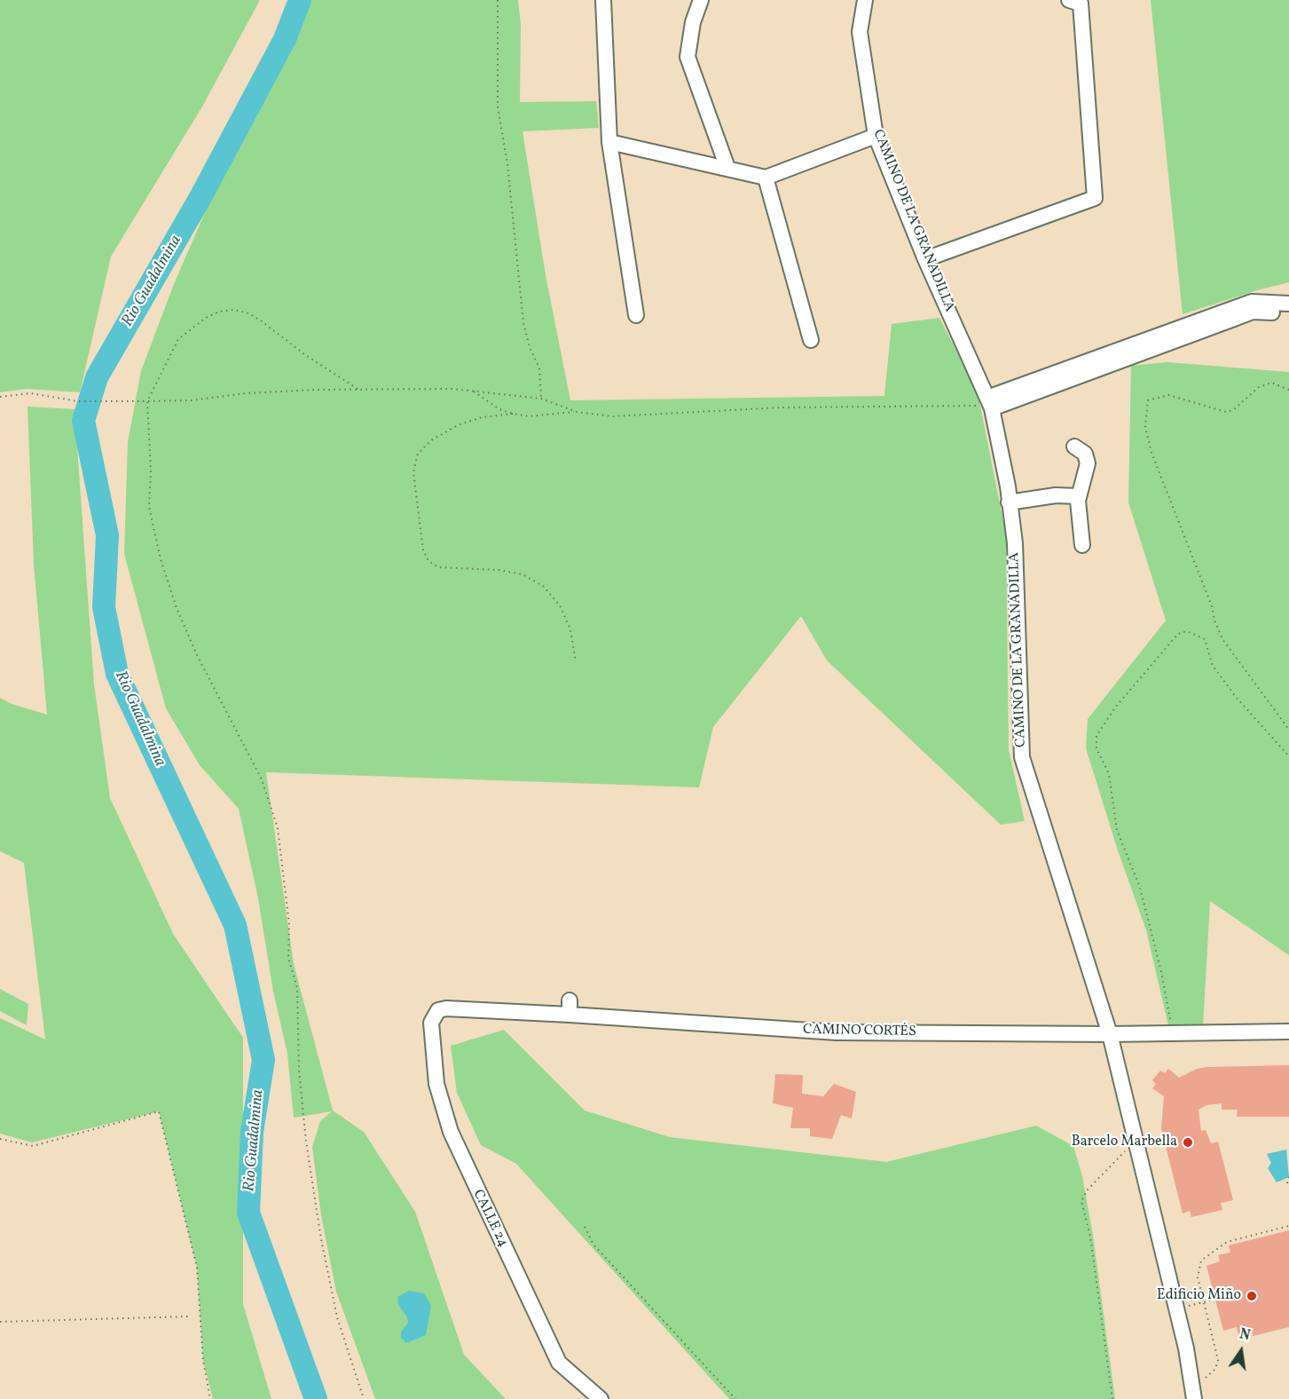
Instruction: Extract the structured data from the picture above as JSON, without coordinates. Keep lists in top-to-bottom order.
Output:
{
  "streets": {
    "street": ["CAMINO DE LA GRANADILLA", "CAMINO CORTÉS", "CALLE 24"]
  },
  "crossings": [
    ["CAMINO DE LA GRANADILLA", "CAMINO CORTÉS"],
    ["CAMINO CORTÉS", "CALLE 24"]
  ],
  "water": ["Rio Guadalmina"],
  "places": ["Barcelo Marbella", "Edificio Miño"],
  "north": "top"
}
